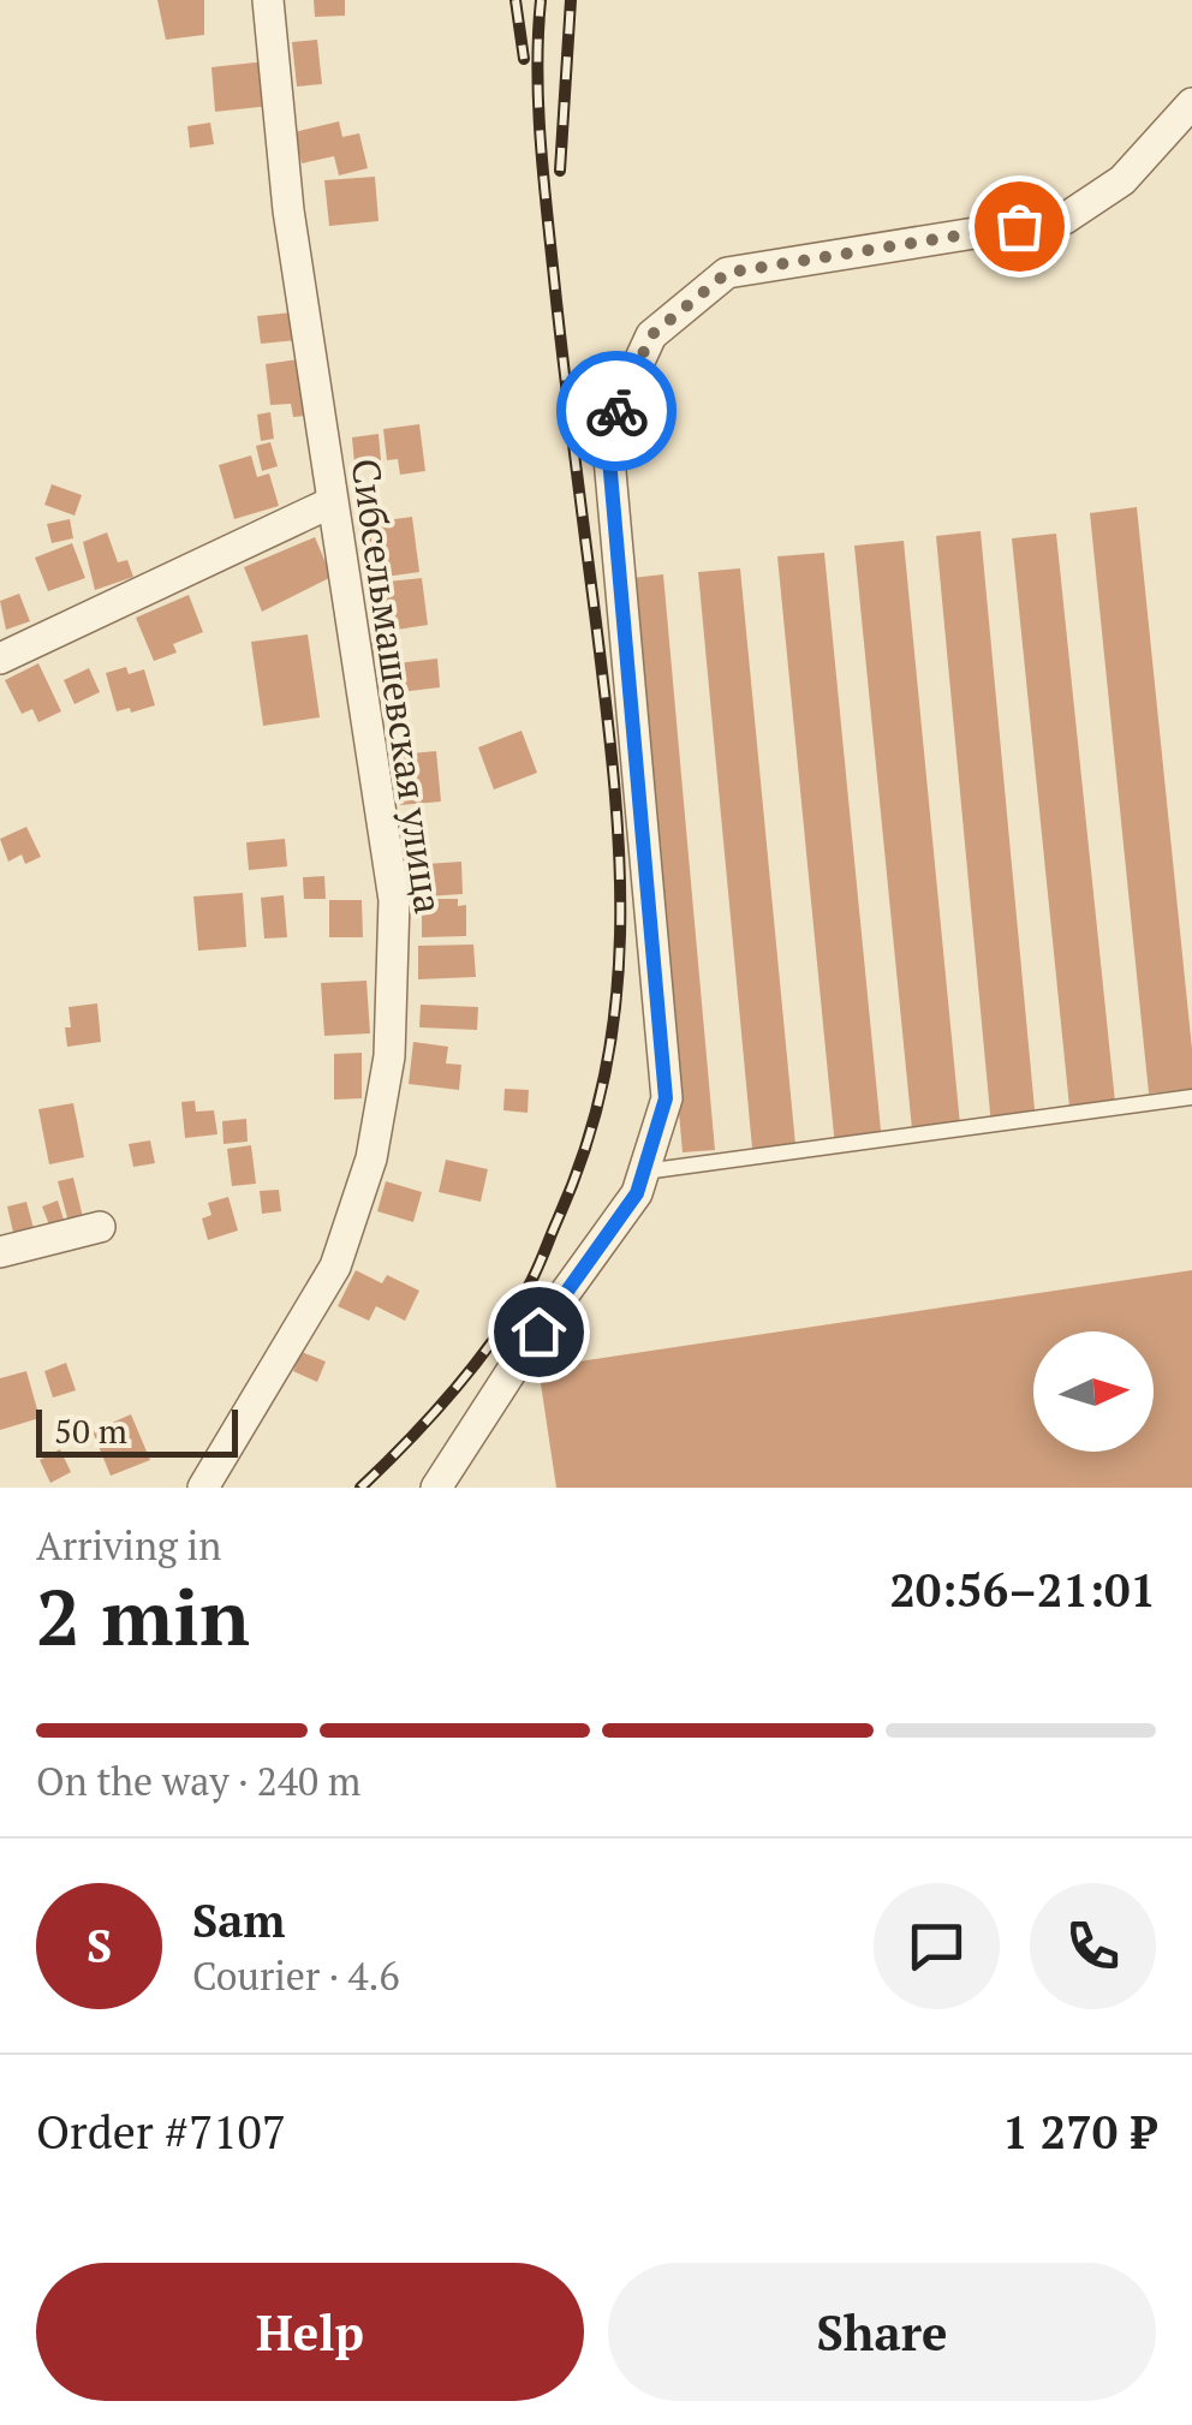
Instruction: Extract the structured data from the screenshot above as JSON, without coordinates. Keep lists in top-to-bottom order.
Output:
{
  "streets": {
    "street": ["Сибсельмашевская улица"]
  },
  "scale_bar": "50 m",
  "north": "right",
  "page": {
    "scale": "50 m",
    "heading": ["2 min", "Arriving in", "20:56–21:01"],
    "panel": [
      "Sam",
      "Courier · 4.6",
      "Order #7107",
      "1 270 ₽"
    ],
    "bar": "On the way · 240 m",
    "round": "S",
    "buttons": ["Help", "Share"]
  }
}
